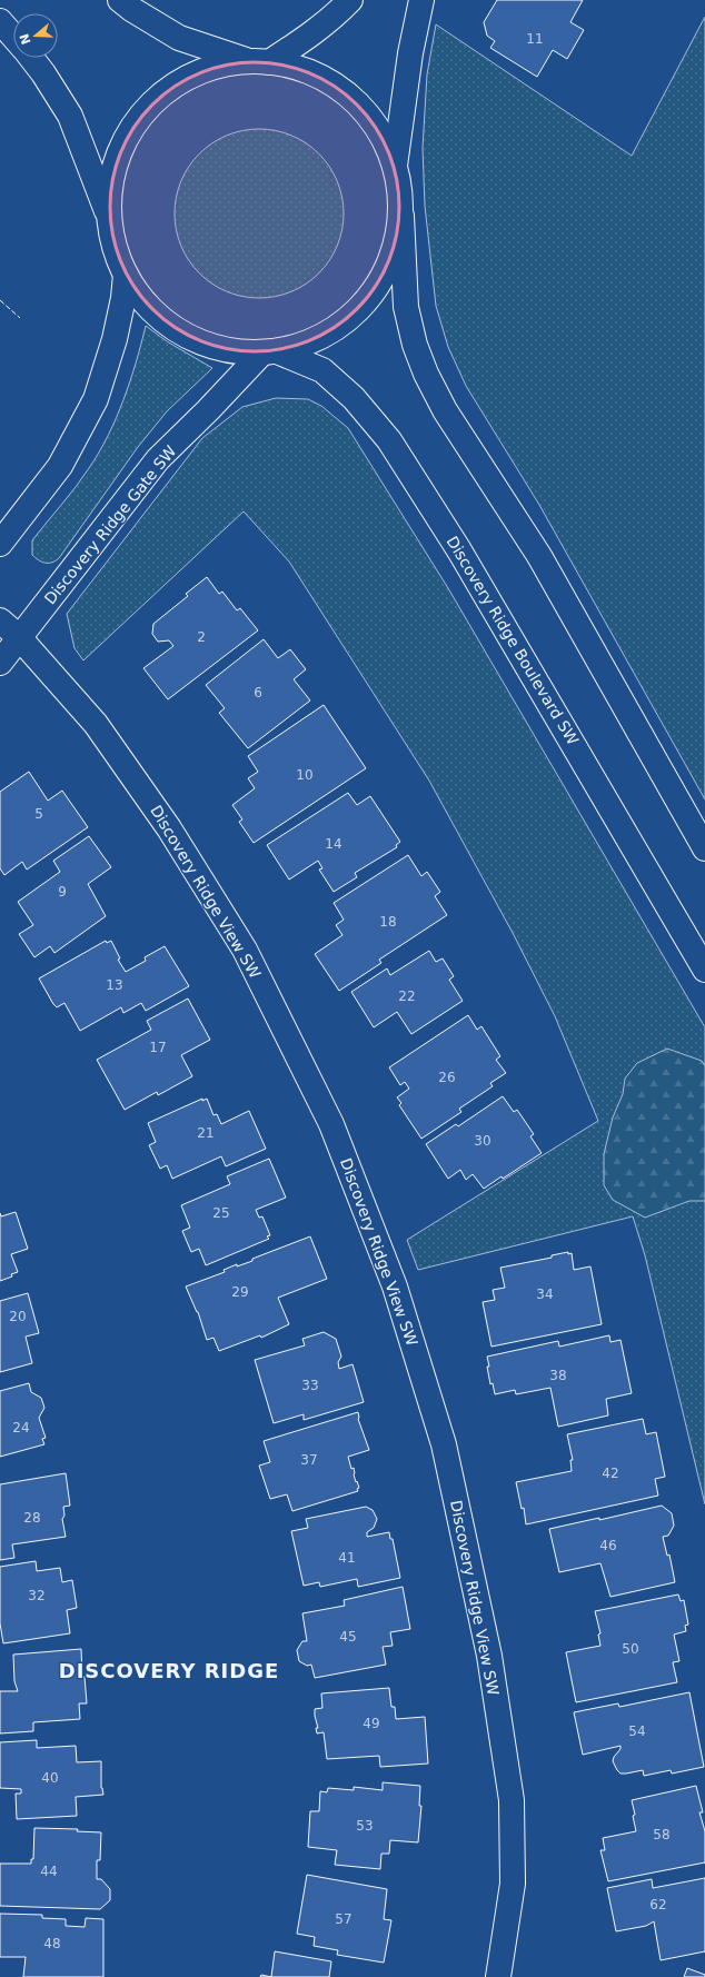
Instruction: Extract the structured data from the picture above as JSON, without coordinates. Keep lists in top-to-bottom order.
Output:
{
  "streets": {
    "street": ["Discovery Ridge Gate SW", "Discovery Ridge Boulevard SW", "Discovery Ridge View SW"]
  },
  "crossings": [
    ["Discovery Ridge Gate SW", "Discovery Ridge Boulevard SW"],
    ["Discovery Ridge Gate SW", "Discovery Ridge View SW"]
  ],
  "districts": ["DISCOVERY RIDGE"],
  "house_numbers": [
    "11",
    "2",
    "6",
    "10",
    "5",
    "14",
    "9",
    "18",
    "13",
    "22",
    "17",
    "26",
    "21",
    "30",
    "25",
    "29",
    "34",
    "20",
    "38",
    "33",
    "24",
    "37",
    "42",
    "28",
    "46",
    "41",
    "32",
    "45",
    "50",
    "49",
    "54",
    "40",
    "53",
    "58",
    "44",
    "62",
    "57",
    "48"
  ],
  "north": "left"
}
